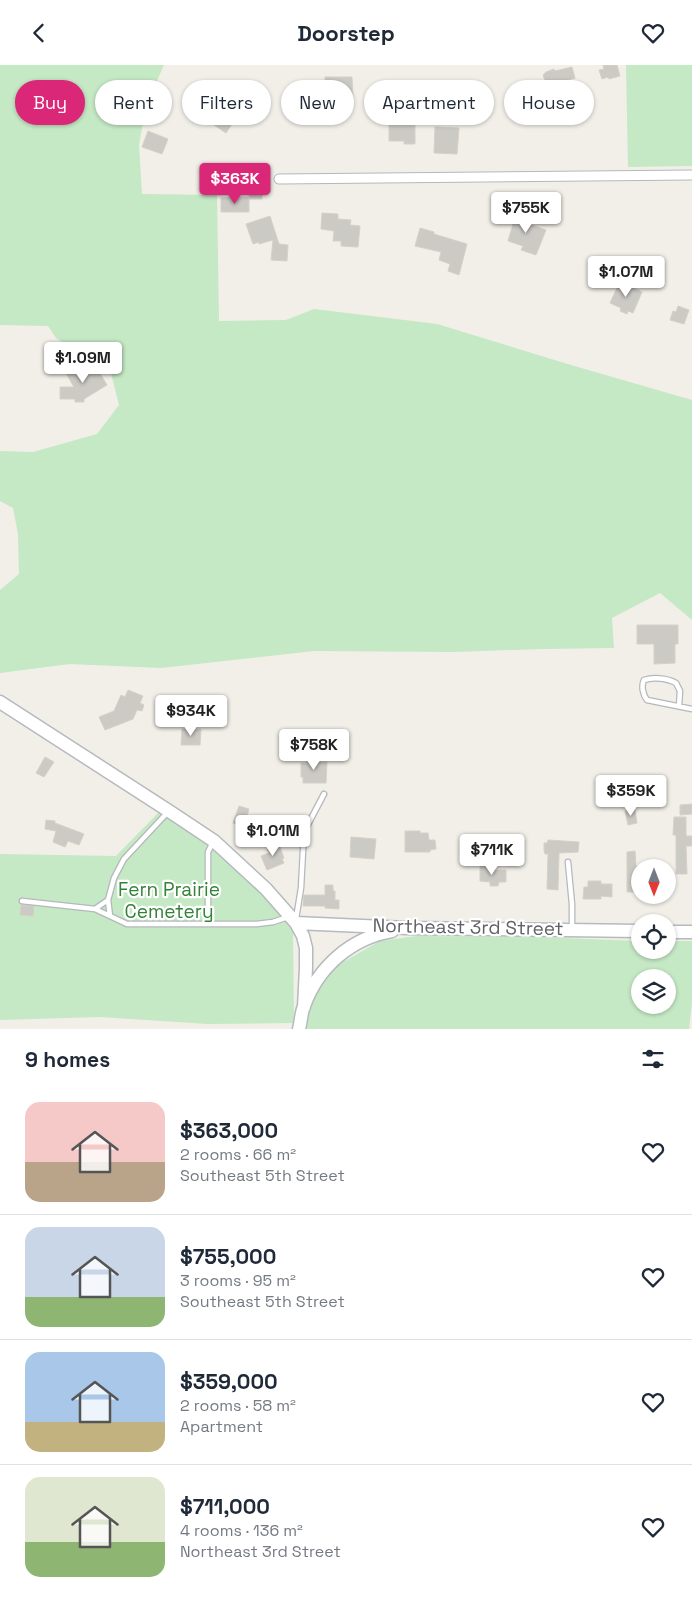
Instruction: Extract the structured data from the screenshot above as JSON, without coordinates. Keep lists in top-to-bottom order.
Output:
{
  "streets": {
    "street": ["Northeast 3rd Street"]
  },
  "parks": ["Fern Prairie Cemetery"],
  "north": "bottom",
  "page": {
    "header": "Doorstep",
    "chip": [
      "Buy",
      "Rent",
      "Filters",
      "New",
      "Apartment",
      "House"
    ],
    "price": [
      "$363K",
      "$755K",
      "$1.07M",
      "$1.09M",
      "$934K",
      "$758K",
      "$359K",
      "$1.01M",
      "$711K"
    ],
    "heading": "9 homes",
    "list": [
      {
        "name": "$363,000",
        "note": "2 rooms · 66 m² · Southeast 5th Street"
      },
      {
        "name": "$755,000",
        "note": "3 rooms · 95 m² · Southeast 5th Street"
      },
      {
        "name": "$359,000",
        "note": "2 rooms · 58 m² · Apartment"
      },
      {
        "name": "$711,000",
        "note": "4 rooms · 136 m² · Northeast 3rd Street"
      }
    ]
  }
}
